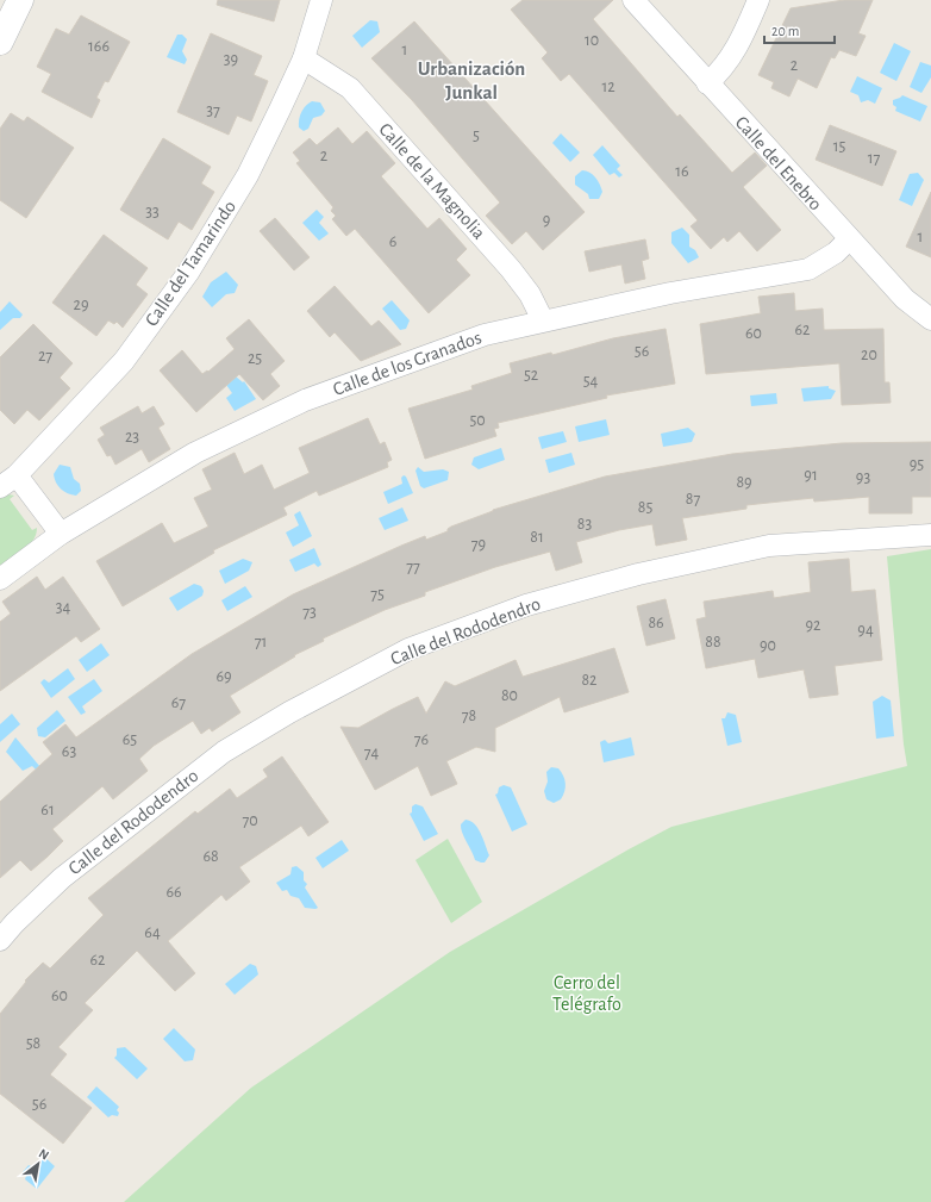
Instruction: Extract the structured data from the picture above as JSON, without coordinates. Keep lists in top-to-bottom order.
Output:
{
  "streets": {
    "street": [
      "Calle del Enebro",
      "Calle de la Magnolia",
      "Calle del Tamarindo",
      "Calle de los Granados",
      "Calle del Rododendro"
    ]
  },
  "crossings": [
    ["Calle del Enebro", "Calle de los Granados"],
    ["Calle de la Magnolia", "Calle del Tamarindo"],
    ["Calle de la Magnolia", "Calle de los Granados"]
  ],
  "districts": ["Urbanización Junkal"],
  "parks": ["Cerro del Telégrafo"],
  "house_numbers": [
    "10",
    "166",
    "1",
    "39",
    "2",
    "12",
    "37",
    "5",
    "15",
    "2",
    "17",
    "16",
    "33",
    "9",
    "1",
    "6",
    "29",
    "62",
    "60",
    "56",
    "20",
    "27",
    "25",
    "52",
    "54",
    "50",
    "23",
    "95",
    "91",
    "93",
    "89",
    "87",
    "85",
    "83",
    "81",
    "79",
    "77",
    "75",
    "34",
    "73",
    "86",
    "92",
    "94",
    "71",
    "88",
    "90",
    "69",
    "82",
    "80",
    "67",
    "78",
    "65",
    "76",
    "63",
    "74",
    "61",
    "70",
    "68",
    "66",
    "64",
    "62",
    "60",
    "58",
    "56"
  ],
  "scale_bar": "20 m",
  "north": "top right"
}
